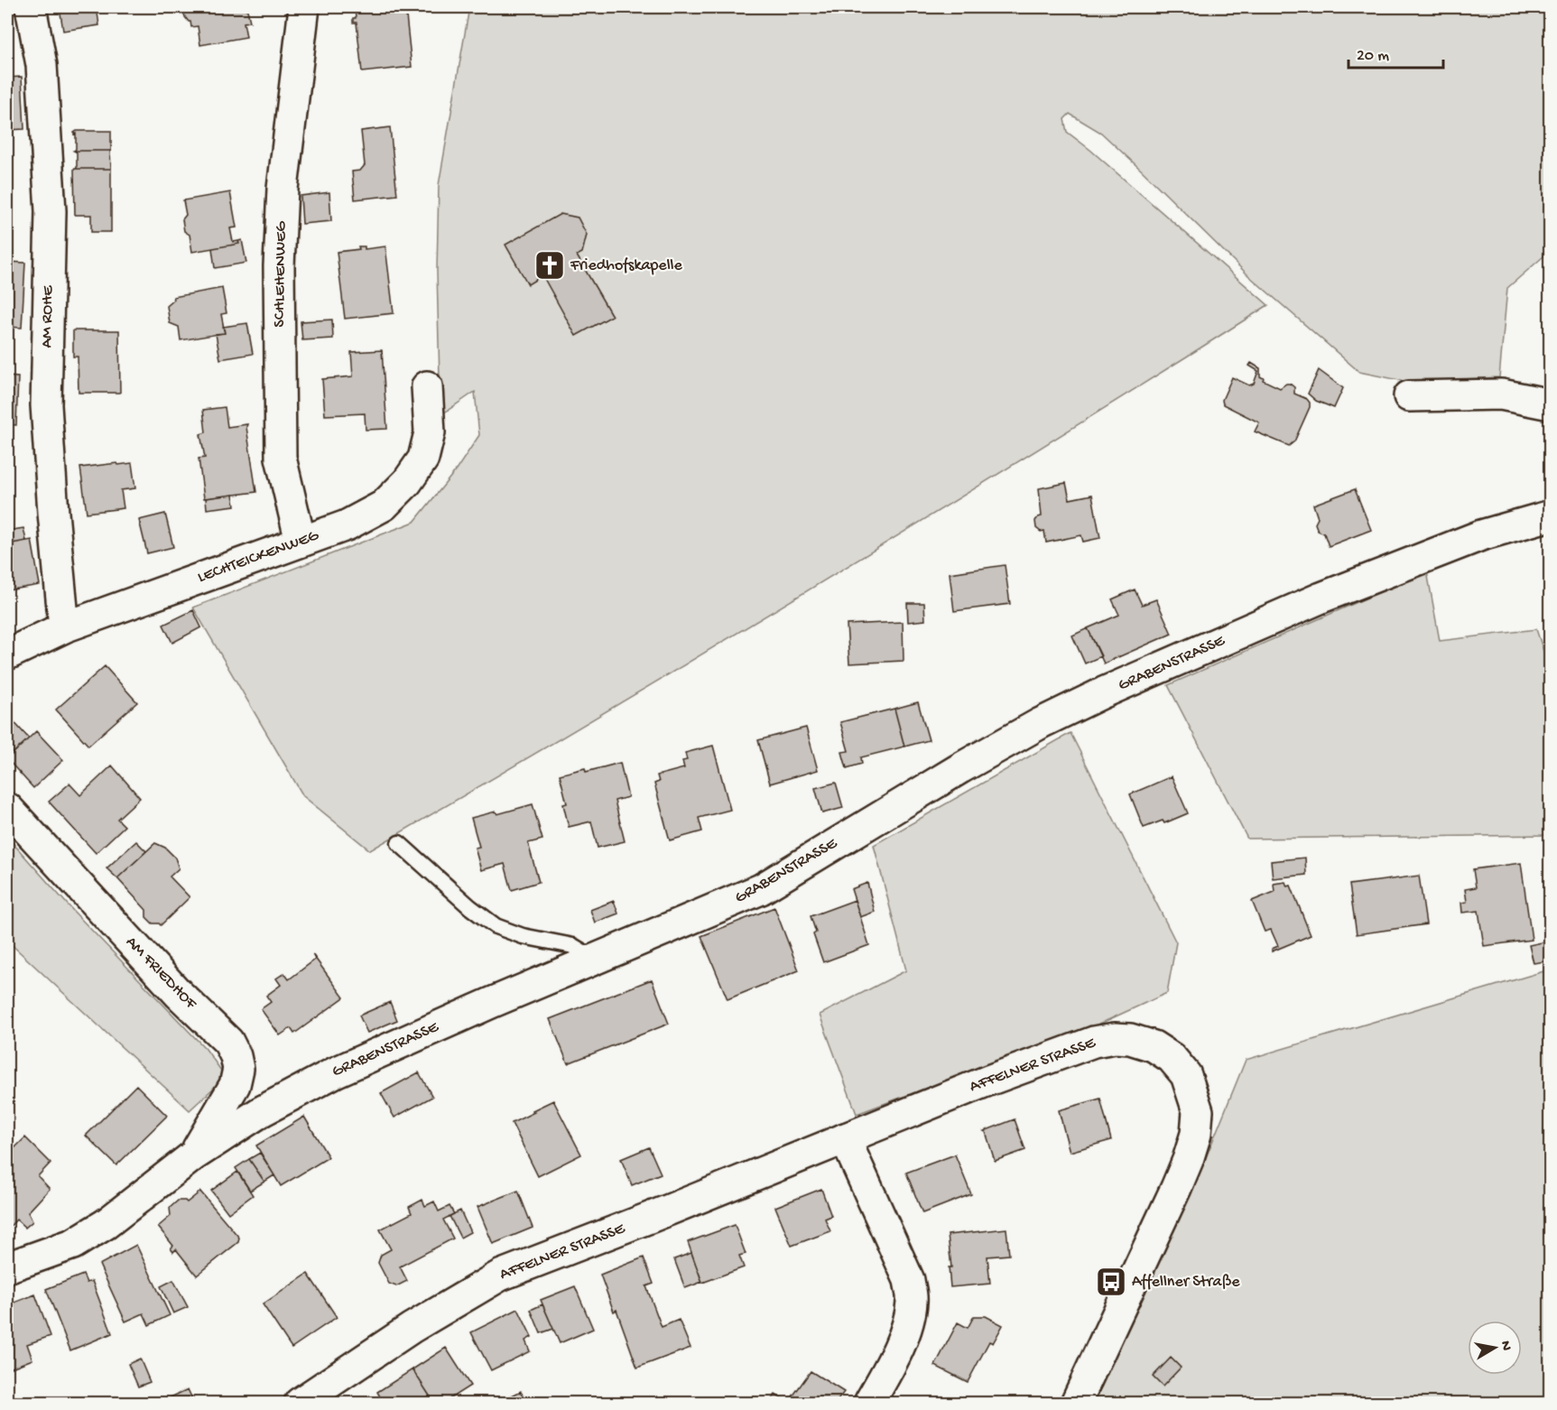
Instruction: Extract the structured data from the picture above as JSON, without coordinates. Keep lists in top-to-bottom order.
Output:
{
  "streets": {
    "street": [
      "SCHLEHENWEG",
      "AM ROHE",
      "LECHTEICKENWEG",
      "GRABENSTRASSE",
      "AM FRIEDHOF",
      "AFFELNER STRASSE"
    ]
  },
  "crossings": [
    ["SCHLEHENWEG", "LECHTEICKENWEG"],
    ["AM ROHE", "LECHTEICKENWEG"],
    ["GRABENSTRASSE", "AM FRIEDHOF"]
  ],
  "places": {
    "church": ["Friedhofskapelle"],
    "bus stop": ["Affellner Straße"]
  },
  "scale_bar": "20 m",
  "north": "right"
}
